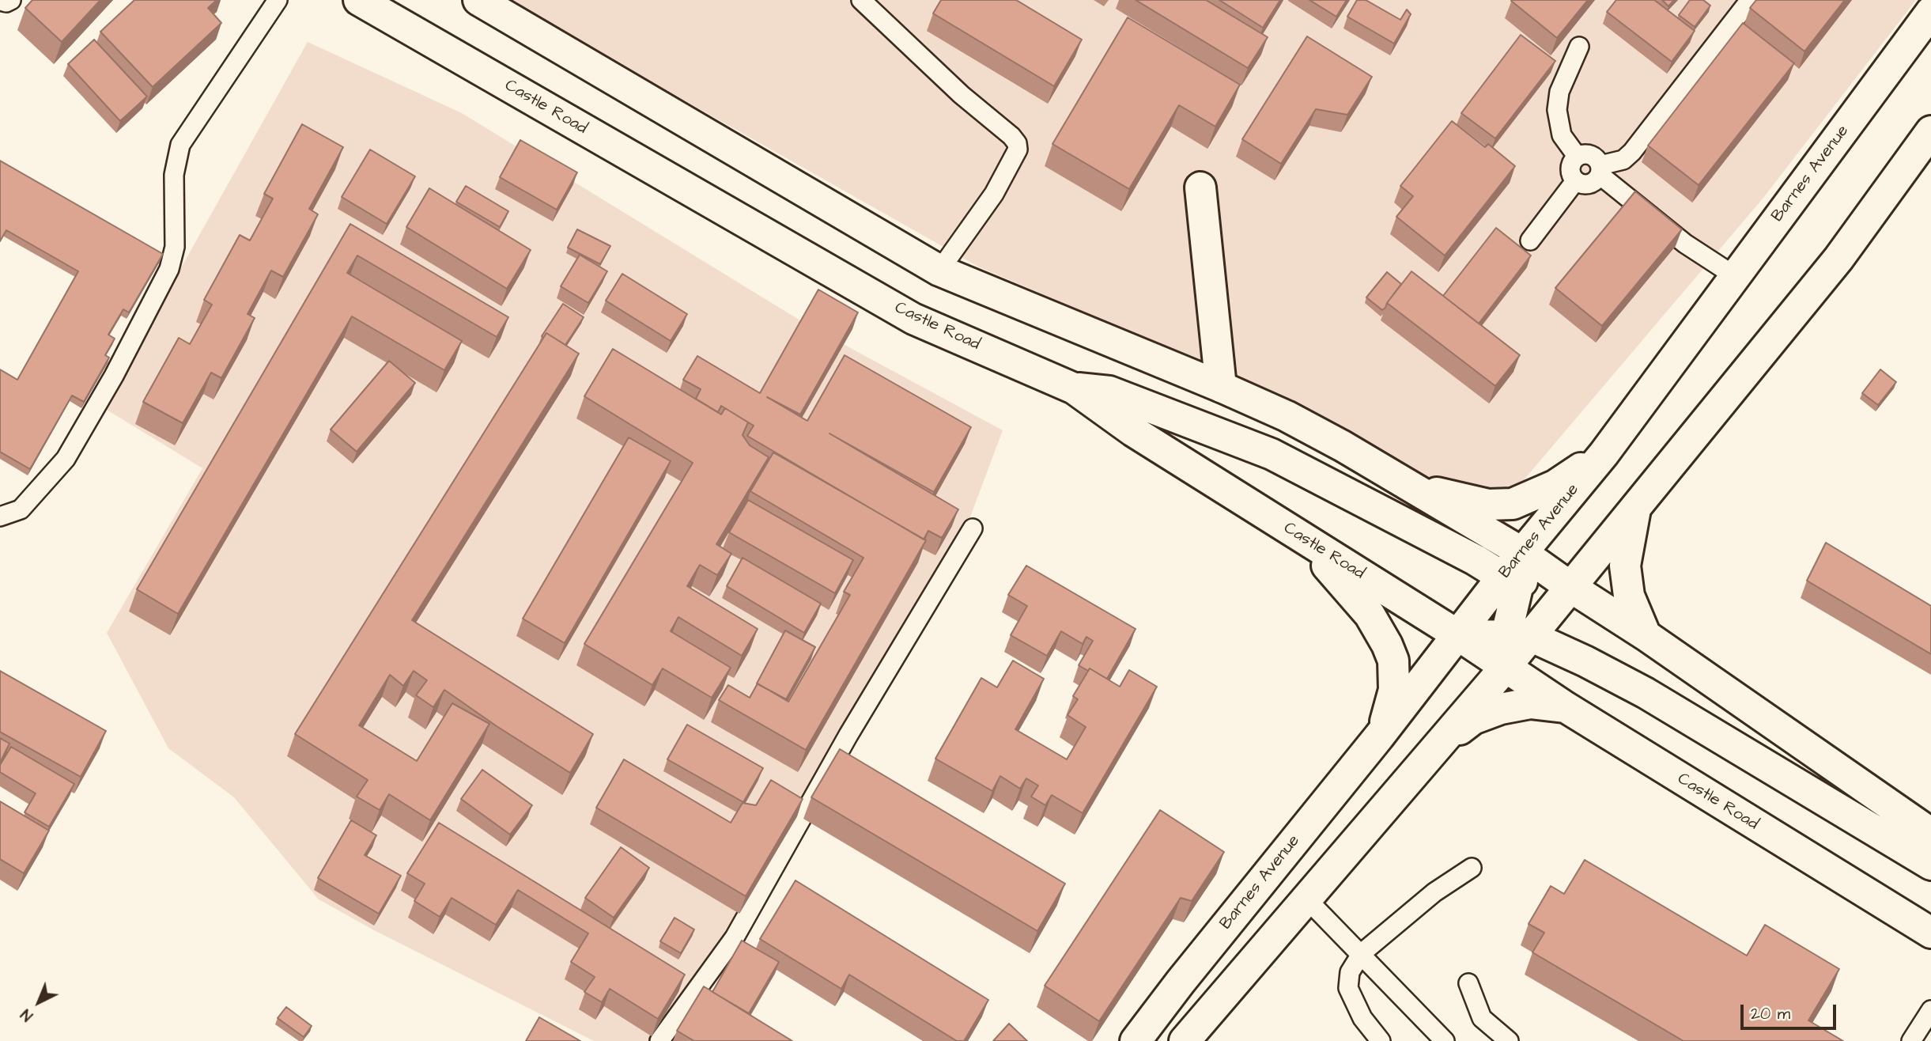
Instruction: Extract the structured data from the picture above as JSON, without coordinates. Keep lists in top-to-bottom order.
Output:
{
  "streets": {
    "main road": ["Castle Road", "Barnes Avenue"]
  },
  "crossings": [
    ["Castle Road", "Barnes Avenue"]
  ],
  "scale_bar": "20 m",
  "north": "bottom left"
}
